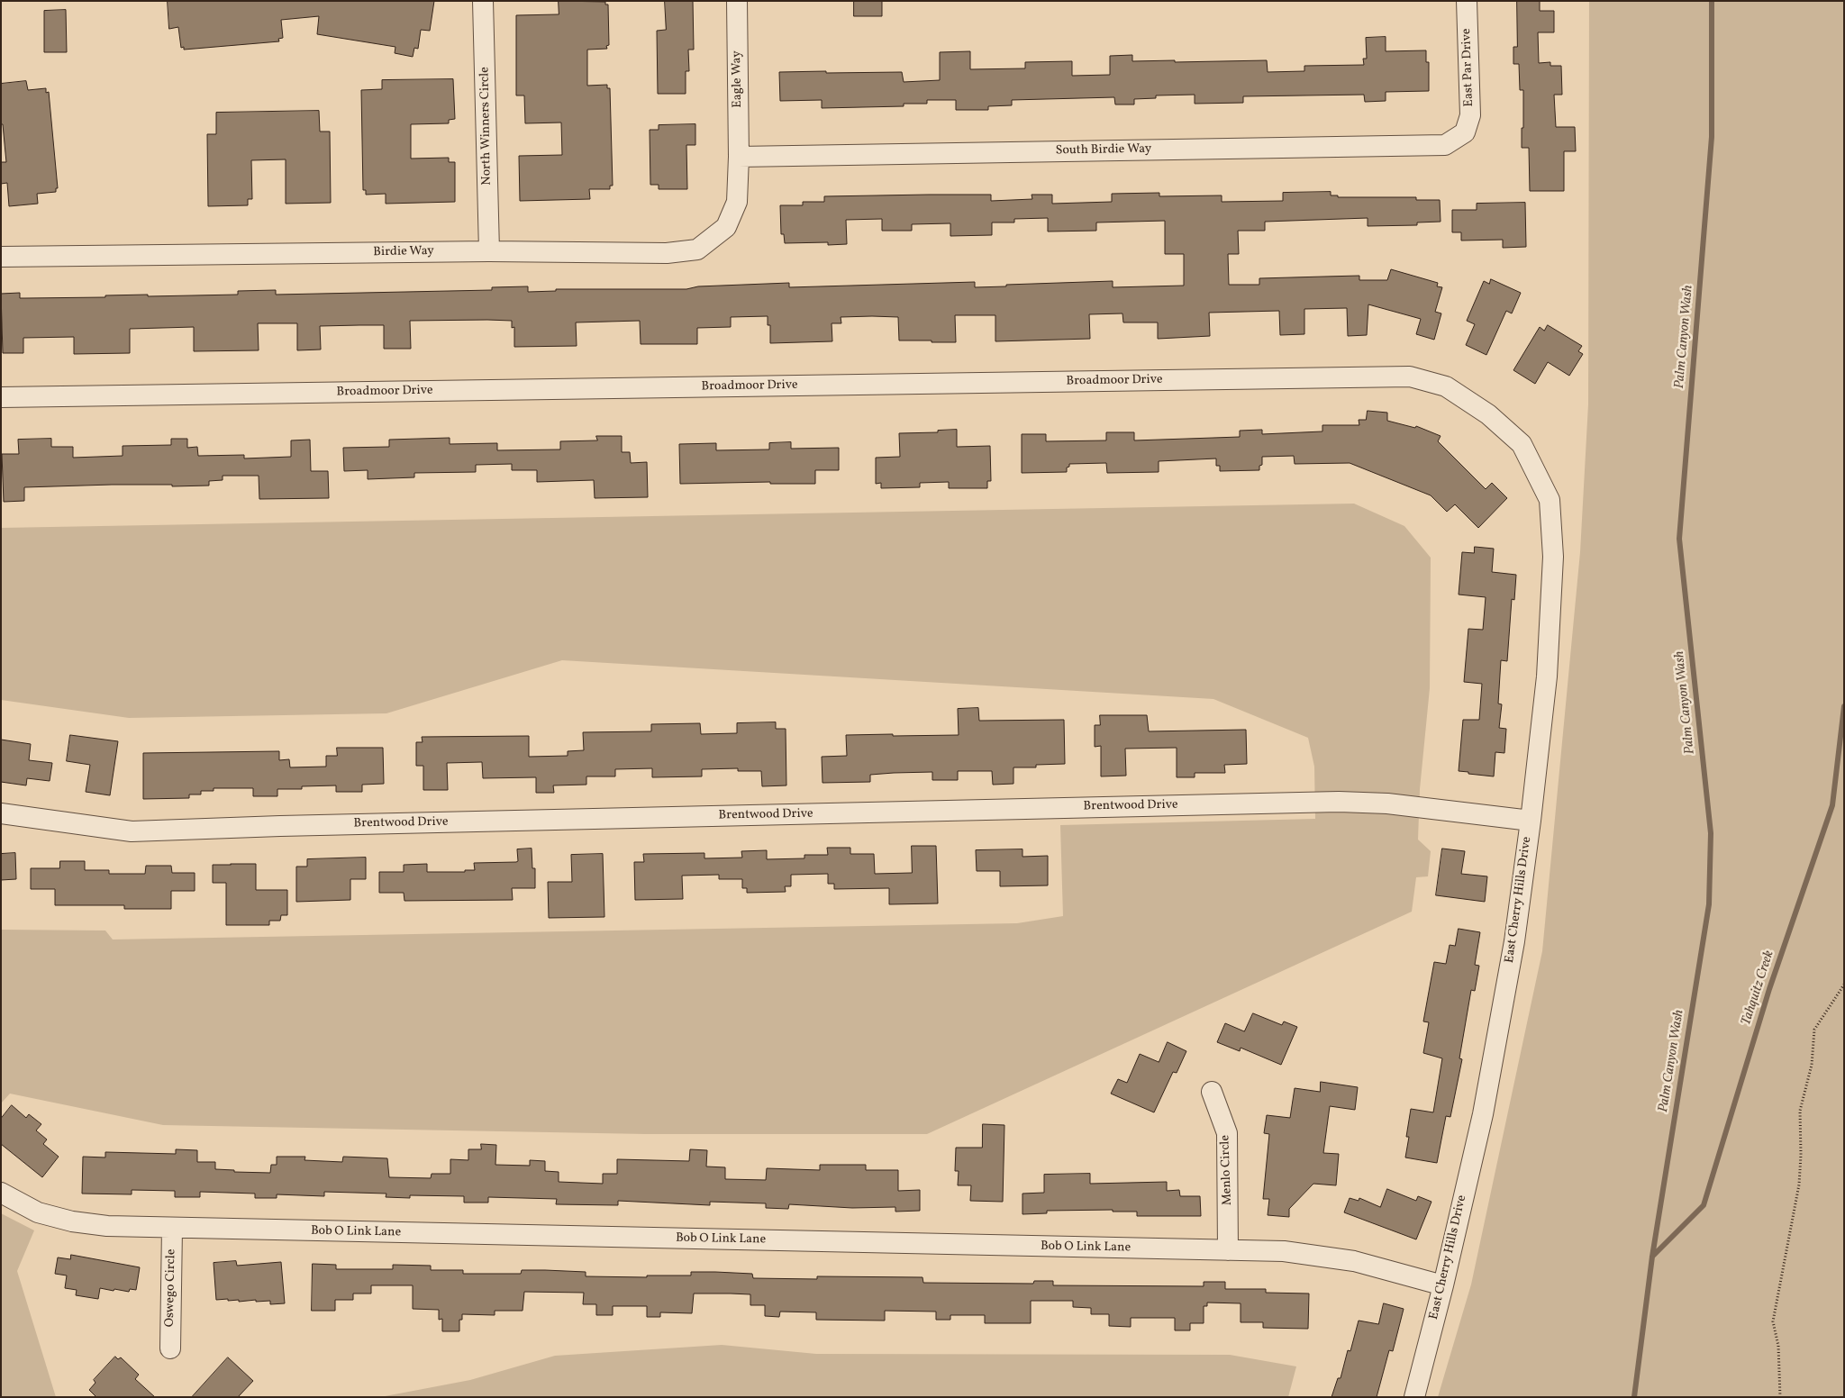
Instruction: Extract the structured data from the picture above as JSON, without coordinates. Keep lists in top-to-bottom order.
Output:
{
  "streets": {
    "street": [
      "East Par Drive",
      "Eagle Way",
      "North Winners Circle",
      "South Birdie Way",
      "Birdie Way",
      "Broadmoor Drive",
      "Brentwood Drive",
      "East Cherry Hills Drive",
      "Menlo Circle",
      "Bob O Link Lane",
      "Oswego Circle"
    ]
  },
  "crossings": [
    ["East Par Drive", "South Birdie Way"],
    ["Eagle Way", "South Birdie Way"],
    ["Eagle Way", "Birdie Way"],
    ["North Winners Circle", "Birdie Way"],
    ["South Birdie Way", "Birdie Way"],
    ["Broadmoor Drive", "East Cherry Hills Drive"],
    ["Brentwood Drive", "East Cherry Hills Drive"],
    ["East Cherry Hills Drive", "Bob O Link Lane"],
    ["Menlo Circle", "Bob O Link Lane"],
    ["Bob O Link Lane", "Oswego Circle"]
  ],
  "water": ["Palm Canyon Wash", "Tahquitz Creek"]
}
